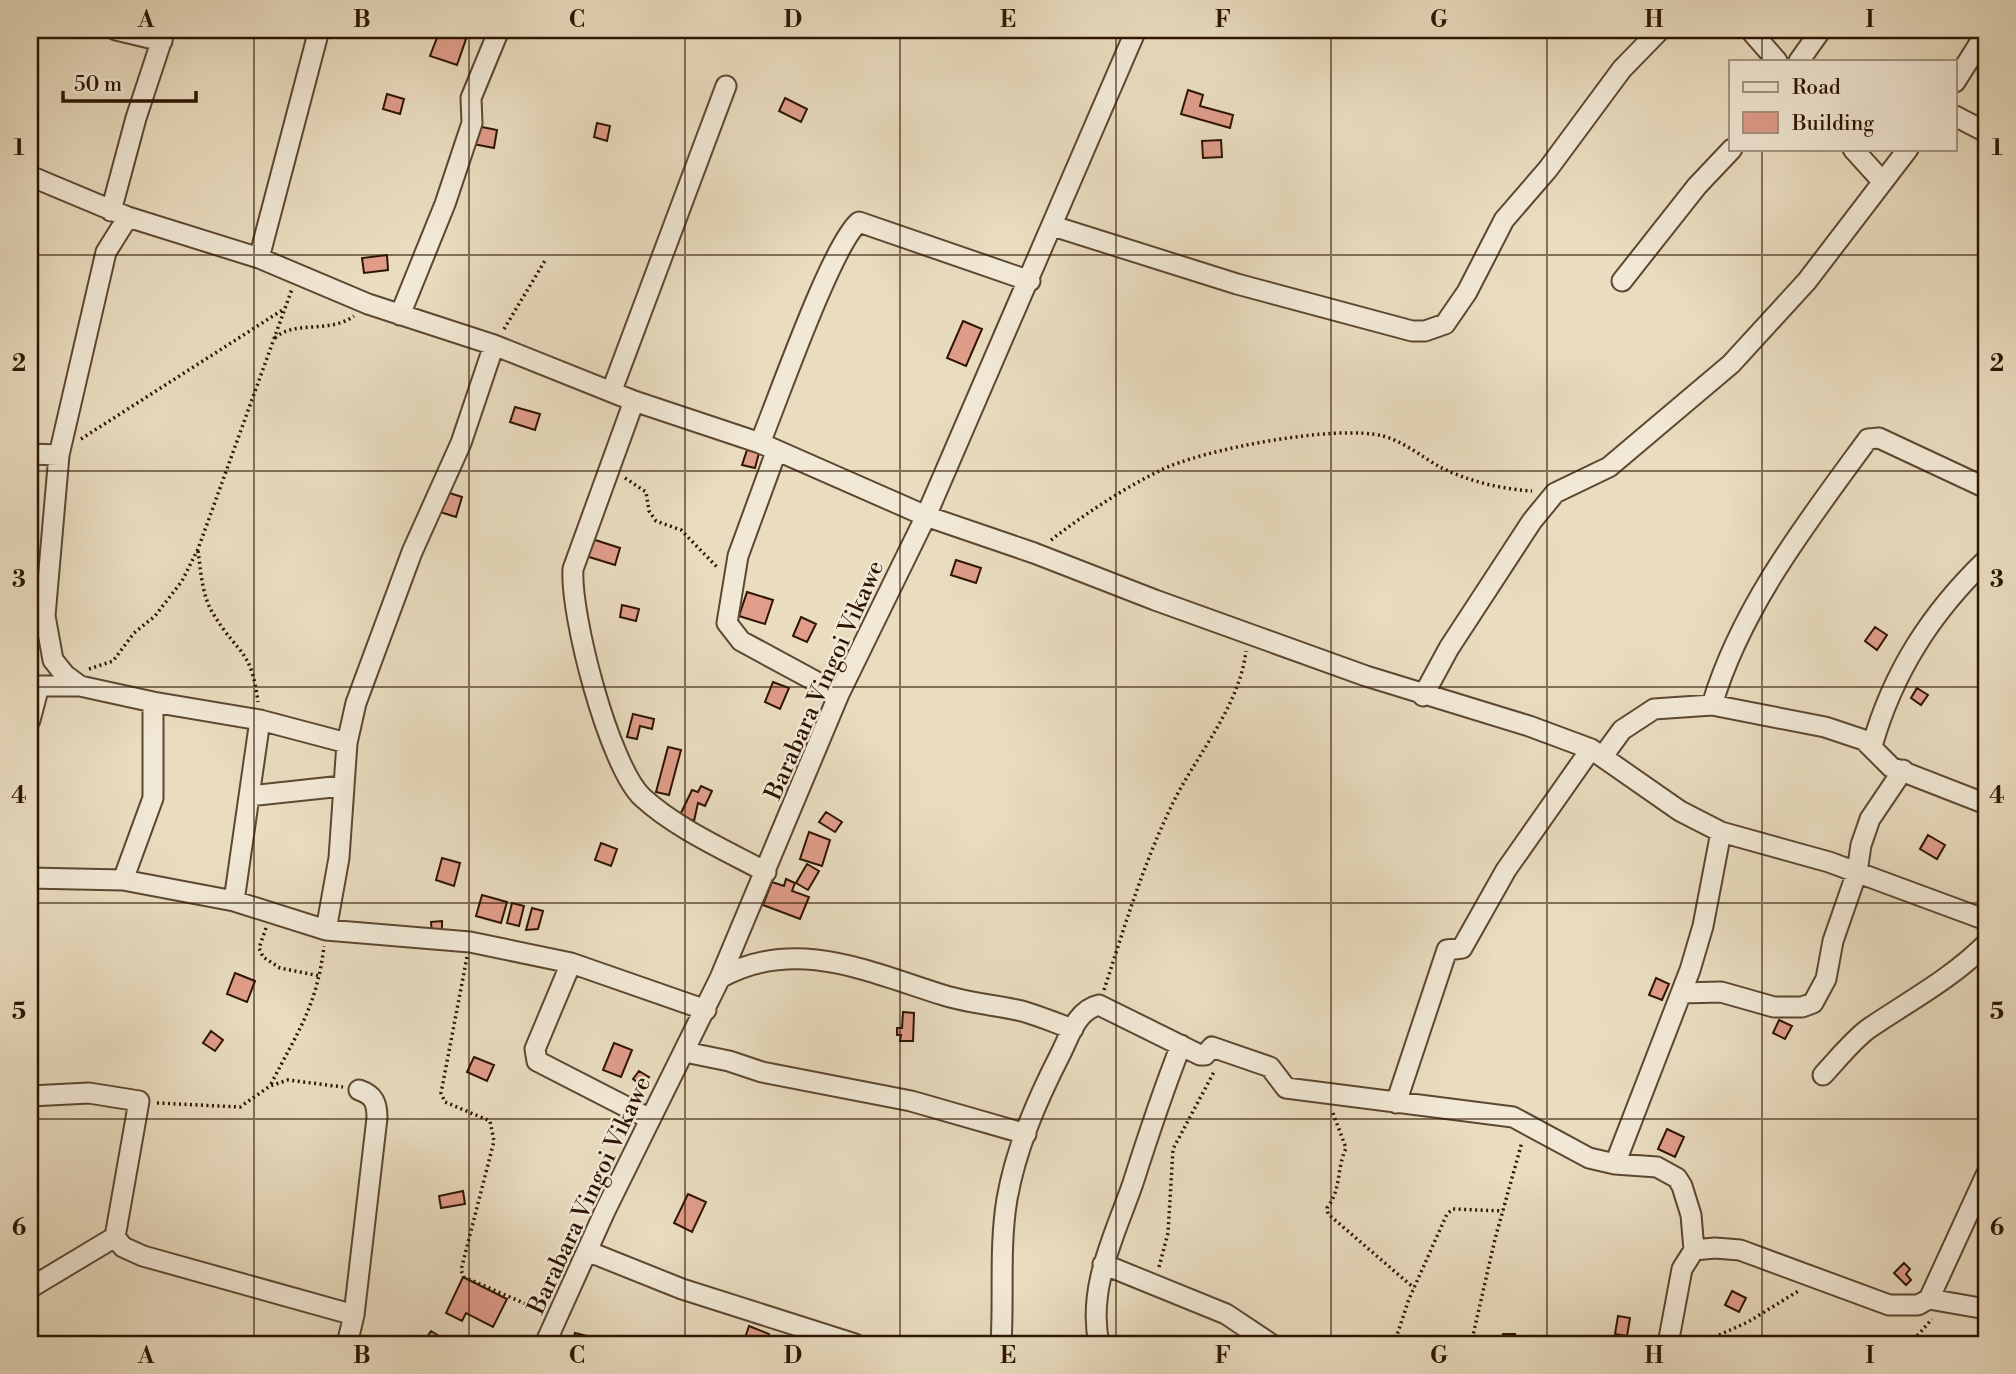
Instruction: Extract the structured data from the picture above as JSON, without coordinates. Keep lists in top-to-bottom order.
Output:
{
  "streets": {
    "street": ["Barabara Vingoi Vikawe"]
  },
  "legend": ["Road", "Building"],
  "scale_bar": "50 m",
  "grid": {
    "columns": [
      "A",
      "B",
      "C",
      "D",
      "E",
      "F",
      "G",
      "H",
      "I"
    ],
    "rows": [
      "1",
      "2",
      "3",
      "4",
      "5",
      "6"
    ]
  }
}
